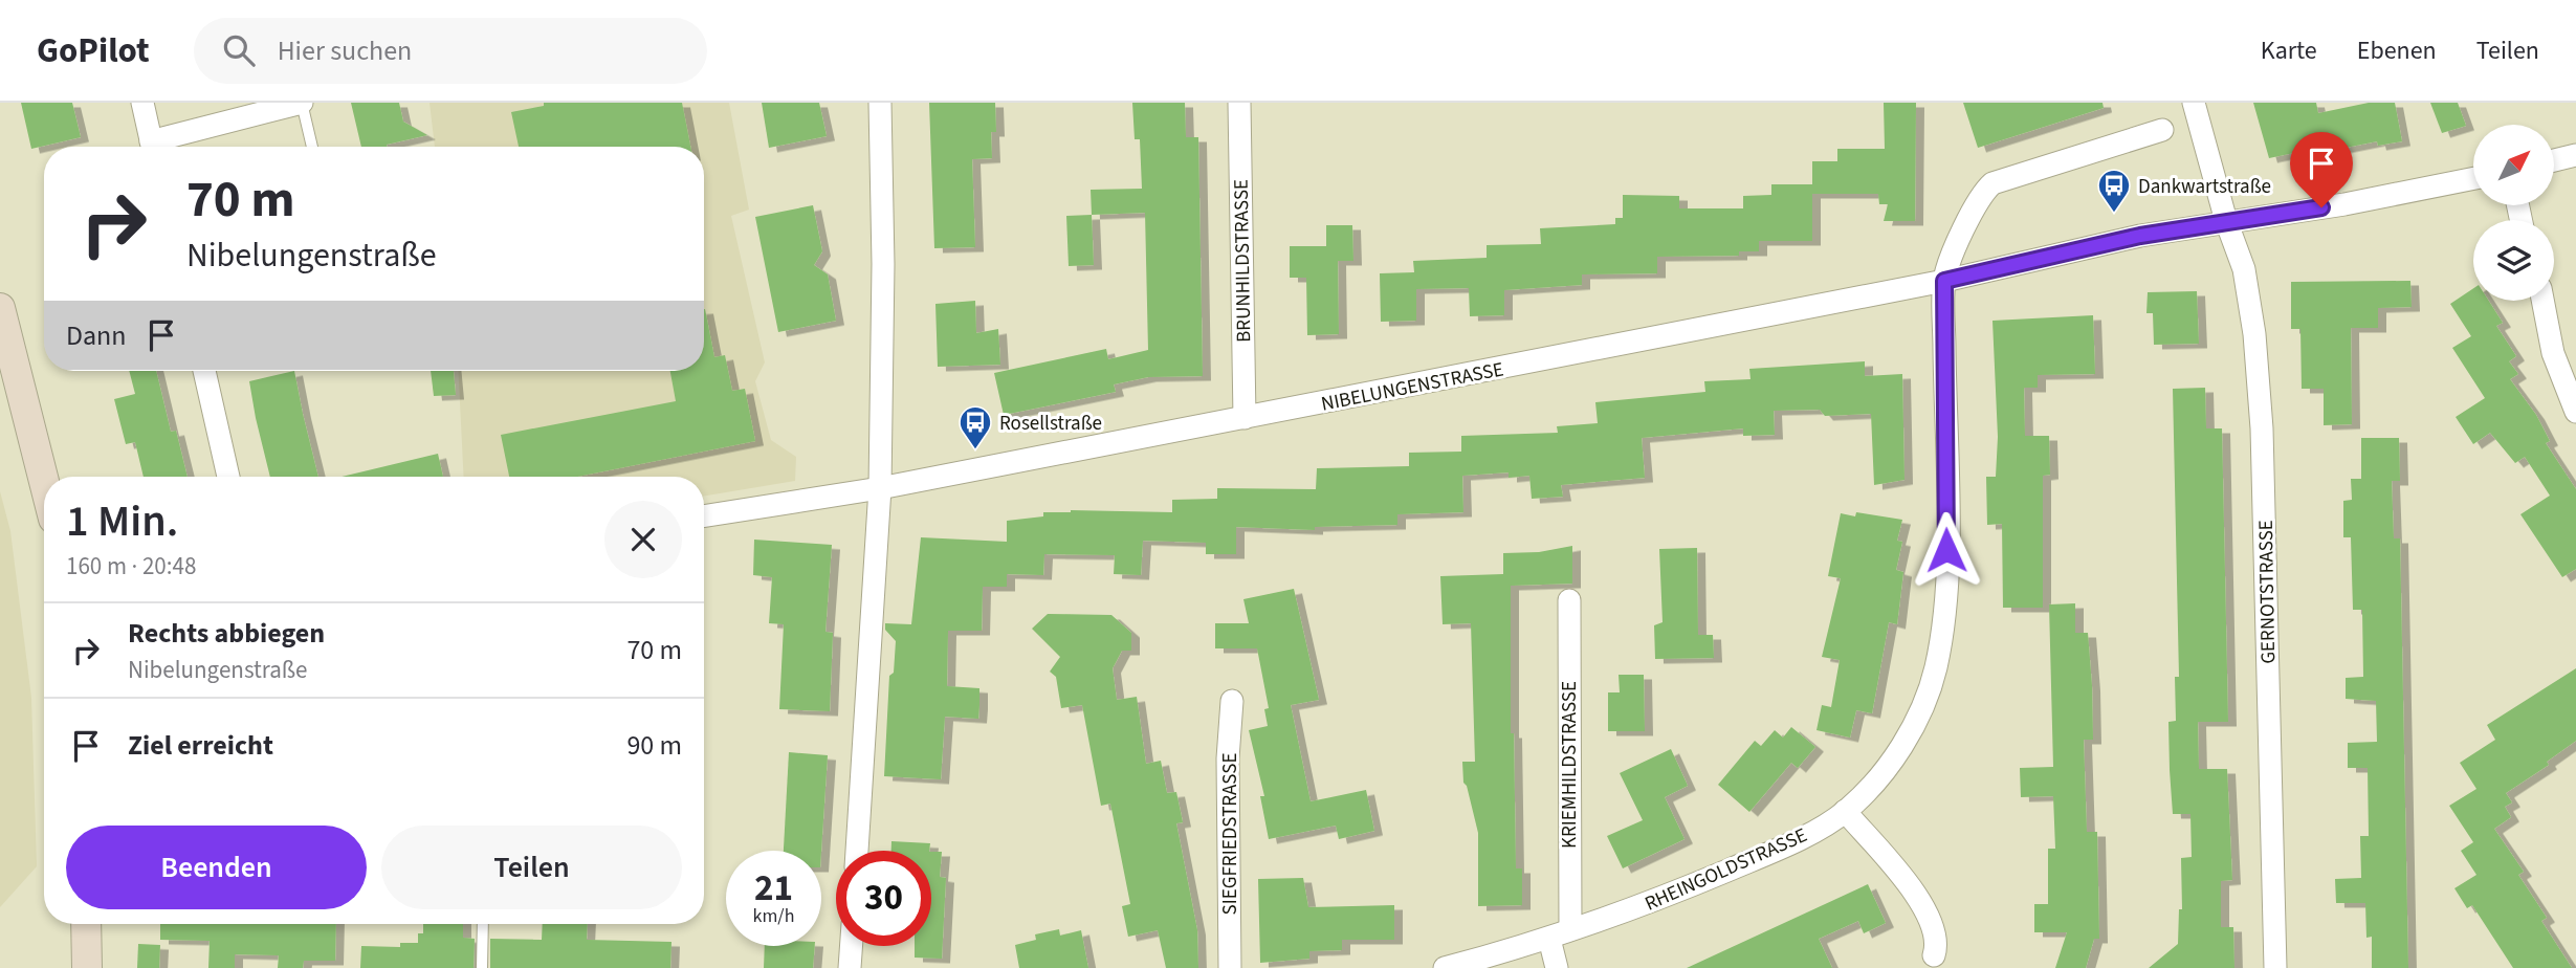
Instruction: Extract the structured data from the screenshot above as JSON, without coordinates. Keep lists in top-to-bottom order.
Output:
{
  "streets": {
    "street": [
      "BRUNHILDSTRASSE",
      "NIBELUNGENSTRASSE",
      "GERNOTSTRASSE",
      "KRIEMHILDSTRASSE",
      "SIEGFRIEDSTRASSE",
      "RHEINGOLDSTRASSE"
    ]
  },
  "crossings": [
    ["BRUNHILDSTRASSE", "NIBELUNGENSTRASSE"],
    ["NIBELUNGENSTRASSE", "GERNOTSTRASSE"],
    ["NIBELUNGENSTRASSE", "RHEINGOLDSTRASSE"],
    ["KRIEMHILDSTRASSE", "RHEINGOLDSTRASSE"]
  ],
  "places": {
    "bus stop": ["Dankwartstraße", "Rosellstraße"]
  },
  "north": "top right",
  "page": {
    "header": "GoPilot",
    "search": "Hier suchen",
    "nav": ["Karte", "Ebenen", "Teilen"],
    "turn": ["70 m", "Nibelungenstraße"],
    "then": "Dann",
    "heading": ["1 Min.", "160 m · 20:48"],
    "list": [
      {
        "name": "Rechts abbiegen",
        "note": "Nibelungenstraße",
        "value": "70 m"
      },
      {
        "name": "Ziel erreicht",
        "value": "90 m"
      }
    ],
    "buttons": ["Beenden", "Teilen"],
    "speed": "21 km/h",
    "limit": "30"
  }
}
